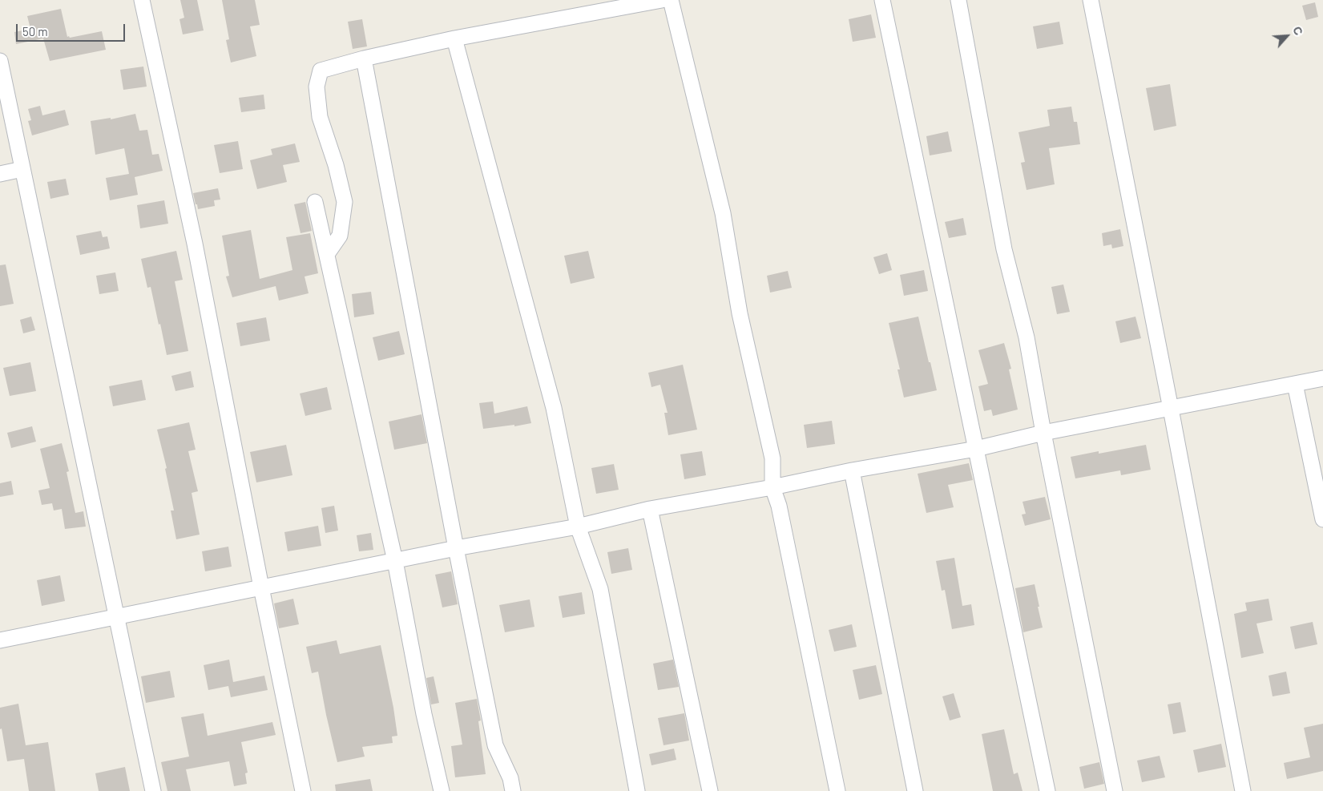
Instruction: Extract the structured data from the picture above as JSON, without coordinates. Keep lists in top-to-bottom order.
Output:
{
  "scale_bar": "50 m",
  "north": "top right"
}
